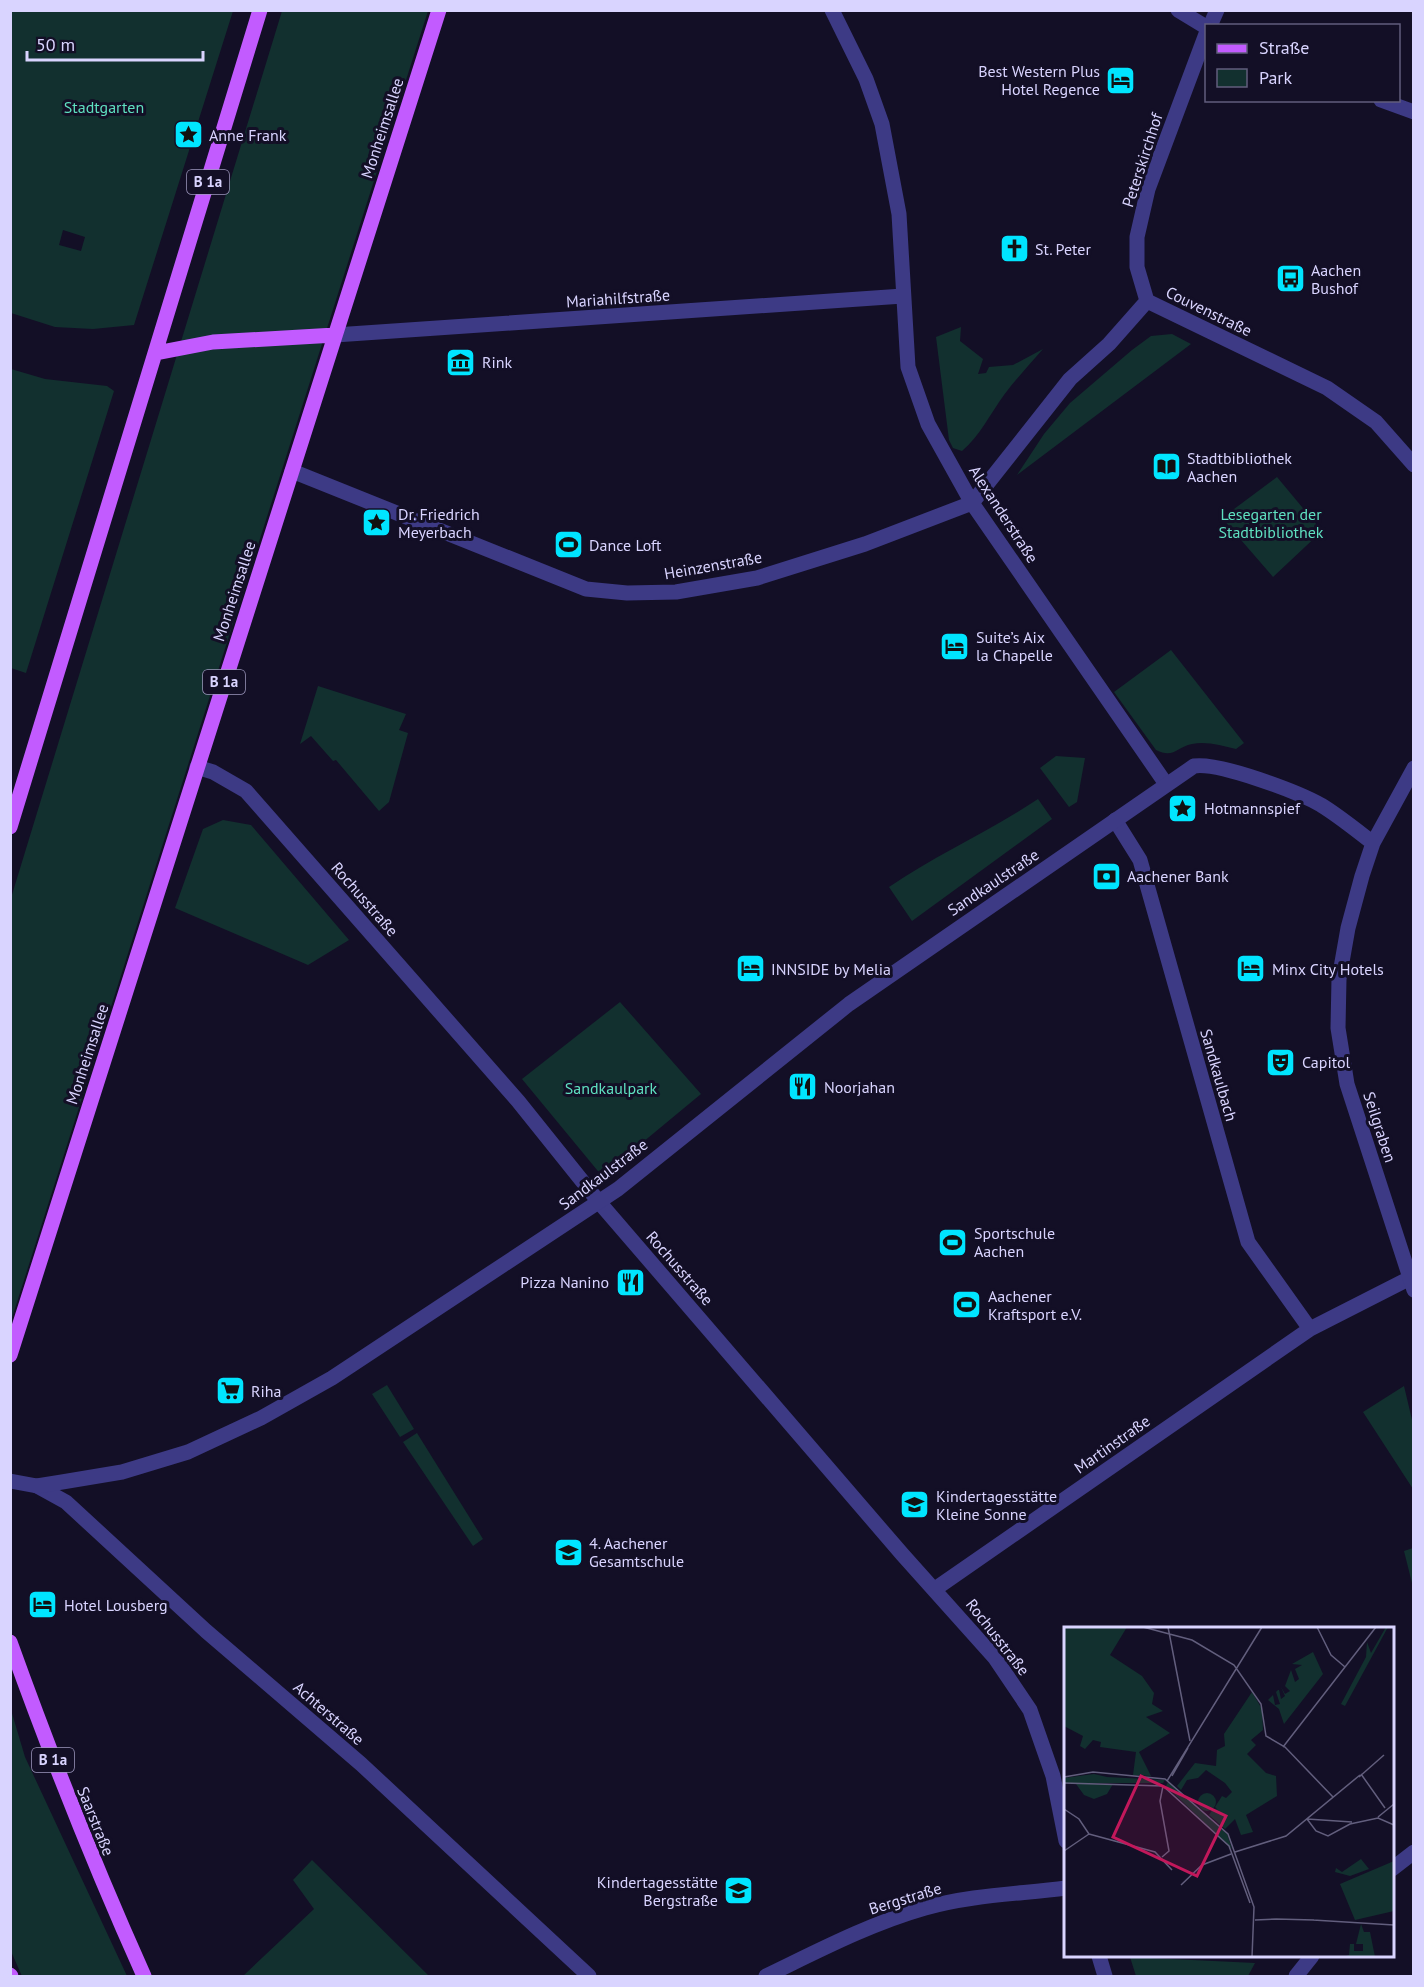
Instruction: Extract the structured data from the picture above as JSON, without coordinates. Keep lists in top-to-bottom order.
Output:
{
  "streets": {
    "main road": ["Monheimsallee", "B 1a", "Saarstraße"],
    "street": [
      "Peterskirchhof",
      "Mariahilfstraße",
      "Couvenstraße",
      "Alexanderstraße",
      "Heinzenstraße",
      "Sandkaulstraße",
      "Rochusstraße",
      "Sandkaulbach",
      "Seilgraben",
      "Martinstraße",
      "Achterstraße",
      "Bergstraße"
    ]
  },
  "crossings": [
    ["Monheimsallee", "Mariahilfstraße"],
    ["Monheimsallee", "Heinzenstraße"],
    ["Monheimsallee", "Rochusstraße"],
    ["Peterskirchhof", "Couvenstraße"],
    ["Mariahilfstraße", "Alexanderstraße"],
    ["Couvenstraße", "Alexanderstraße"],
    ["Couvenstraße", "Heinzenstraße"],
    ["Alexanderstraße", "Heinzenstraße"],
    ["Alexanderstraße", "Sandkaulstraße"],
    ["Sandkaulstraße", "Rochusstraße"],
    ["Sandkaulstraße", "Sandkaulbach"],
    ["Sandkaulstraße", "Achterstraße"],
    ["Rochusstraße", "Martinstraße"],
    ["Sandkaulbach", "Seilgraben"],
    ["Sandkaulbach", "Martinstraße"],
    ["Seilgraben", "Martinstraße"]
  ],
  "parks": ["Stadtgarten", "Lesegarten der Stadtbibliothek", "Sandkaulpark"],
  "places": {
    "hotel": [
      "Best Western Plus Hotel Regence",
      "Suite’s Aix la Chapelle",
      "INNSIDE by Melia",
      "Minx City Hotels",
      "Hotel Lousberg"
    ],
    "place": ["Anne Frank", "Dr. Friedrich Meyerbach", "Hotmannspief"],
    "church": ["St. Peter"],
    "bus stop": ["Aachen Bushof"],
    "museum": ["Rink"],
    "library": ["Stadtbibliothek Aachen"],
    "sports": ["Dance Loft", "Sportschule Aachen", "Aachener Kraftsport e.V."],
    "bank": ["Aachener Bank"],
    "theatre": ["Capitol"],
    "restaurant": ["Noorjahan", "Pizza Nanino"],
    "supermarket": ["Riha"],
    "school or university": ["Kindertagesstätte Kleine Sonne", "4. Aachener Gesamtschule", "Kindertagesstätte Bergstraße"]
  },
  "legend": ["Straße", "Park"],
  "scale_bar": "50 m"
}
